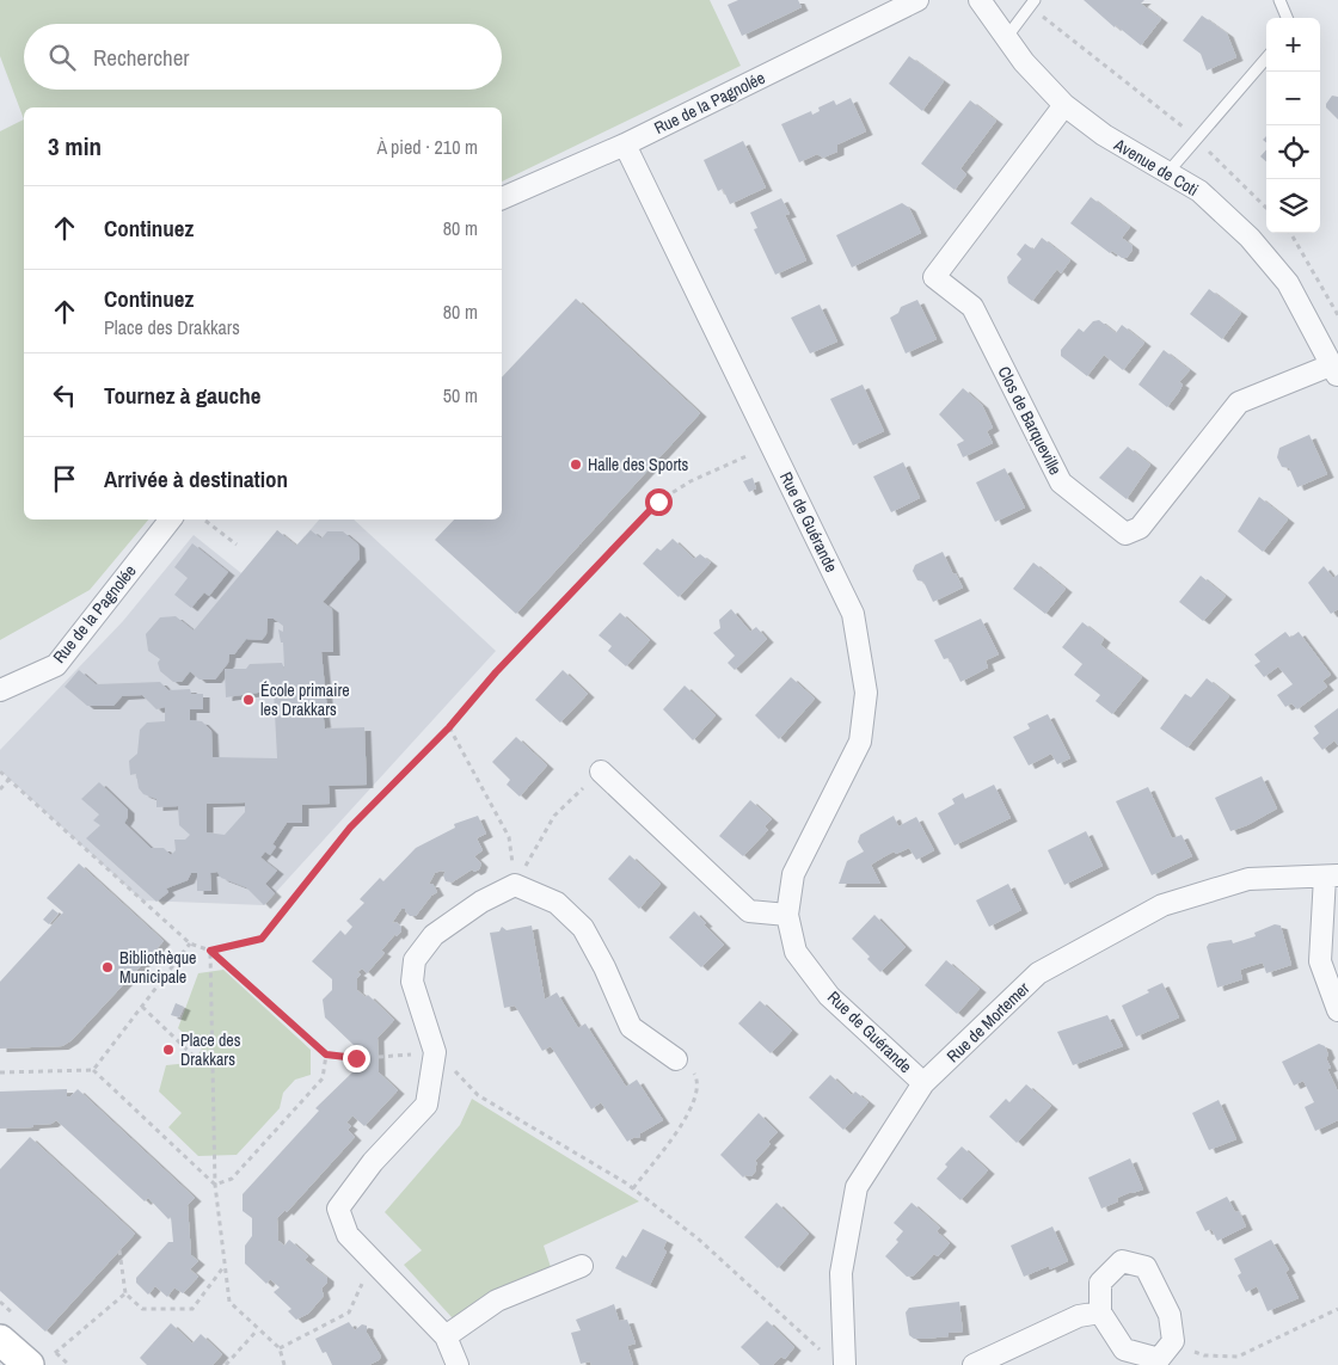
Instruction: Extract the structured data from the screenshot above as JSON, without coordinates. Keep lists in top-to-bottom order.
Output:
{
  "streets": {
    "street": [
      "Rue de la Pagnolée",
      "Avenue de Coti",
      "Clos de Barqueville",
      "Rue de Guérande",
      "Rue de Mortemer"
    ]
  },
  "crossings": [
    ["Rue de la Pagnolée", "Rue de Guérande"],
    ["Avenue de Coti", "Clos de Barqueville"],
    ["Rue de Guérande", "Rue de Mortemer"]
  ],
  "places": [
    "Halle des Sports",
    "École primaire les Drakkars",
    "Bibliothèque Municipale",
    "Place des Drakkars"
  ],
  "page": {
    "map_buttons": ["+", "−"],
    "search": "Rechercher",
    "heading": ["3 min", "À pied · 210 m"],
    "list": [
      ["Continuez", "80 m"],
      ["Continuez", "Place des Drakkars", "80 m"],
      ["Tournez à gauche", "50 m"],
      "Arrivée à destination"
    ]
  }
}
